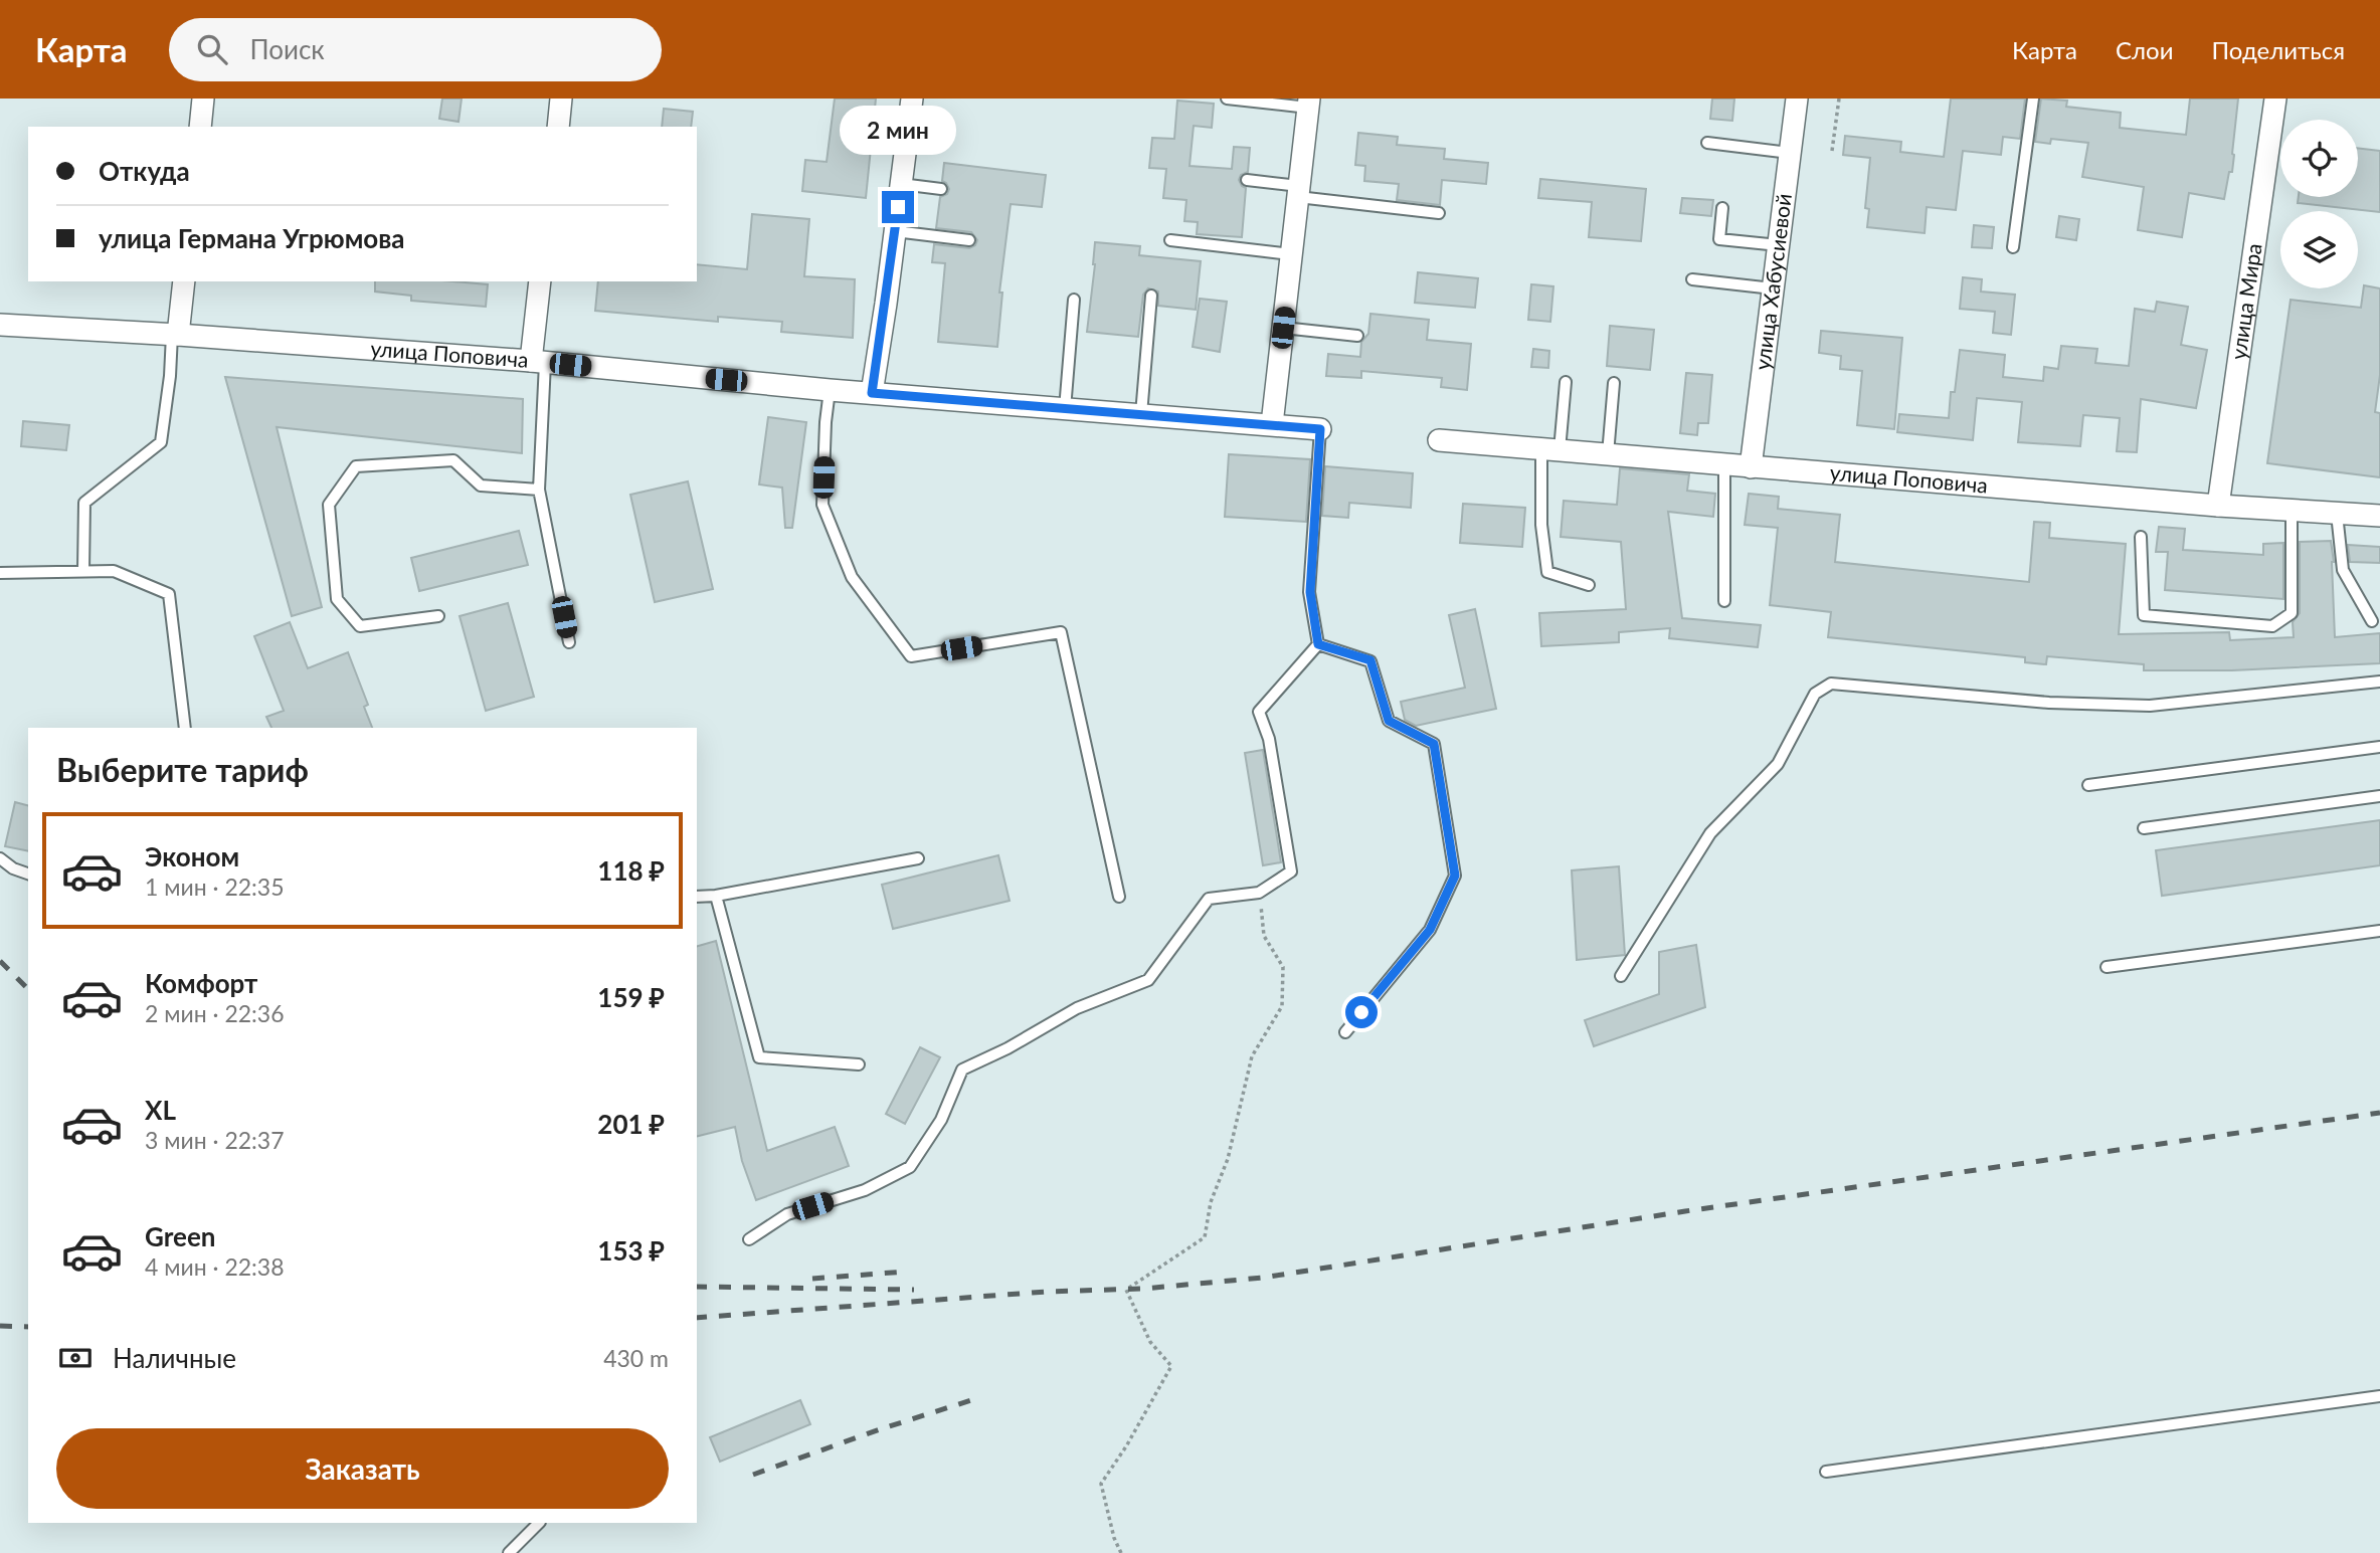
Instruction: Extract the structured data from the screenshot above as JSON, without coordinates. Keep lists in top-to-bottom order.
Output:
{
  "streets": {
    "street": ["улица Хабусиевой", "улица Мира", "улица Поповича"]
  },
  "crossings": [
    ["улица Хабусиевой", "улица Поповича"],
    ["улица Мира", "улица Поповича"]
  ],
  "page": {
    "header": "Карта",
    "search": "Поиск",
    "nav": ["Карта", "Слои", "Поделиться"],
    "bubble": "2 мин",
    "banner": ["Откуда", "улица Германа Угрюмова"],
    "heading": "Выберите тариф",
    "list": [
      {
        "name": "Эконом",
        "note": "1 мин · 22:35",
        "value": "118 ₽"
      },
      {
        "name": "Комфорт",
        "note": "2 мин · 22:36",
        "value": "159 ₽"
      },
      {
        "name": "XL",
        "note": "3 мин · 22:37",
        "value": "201 ₽"
      },
      {
        "name": "Green",
        "note": "4 мин · 22:38",
        "value": "153 ₽"
      }
    ],
    "pay": ["Наличные", "430 m"],
    "buttons": "Заказать"
  }
}
